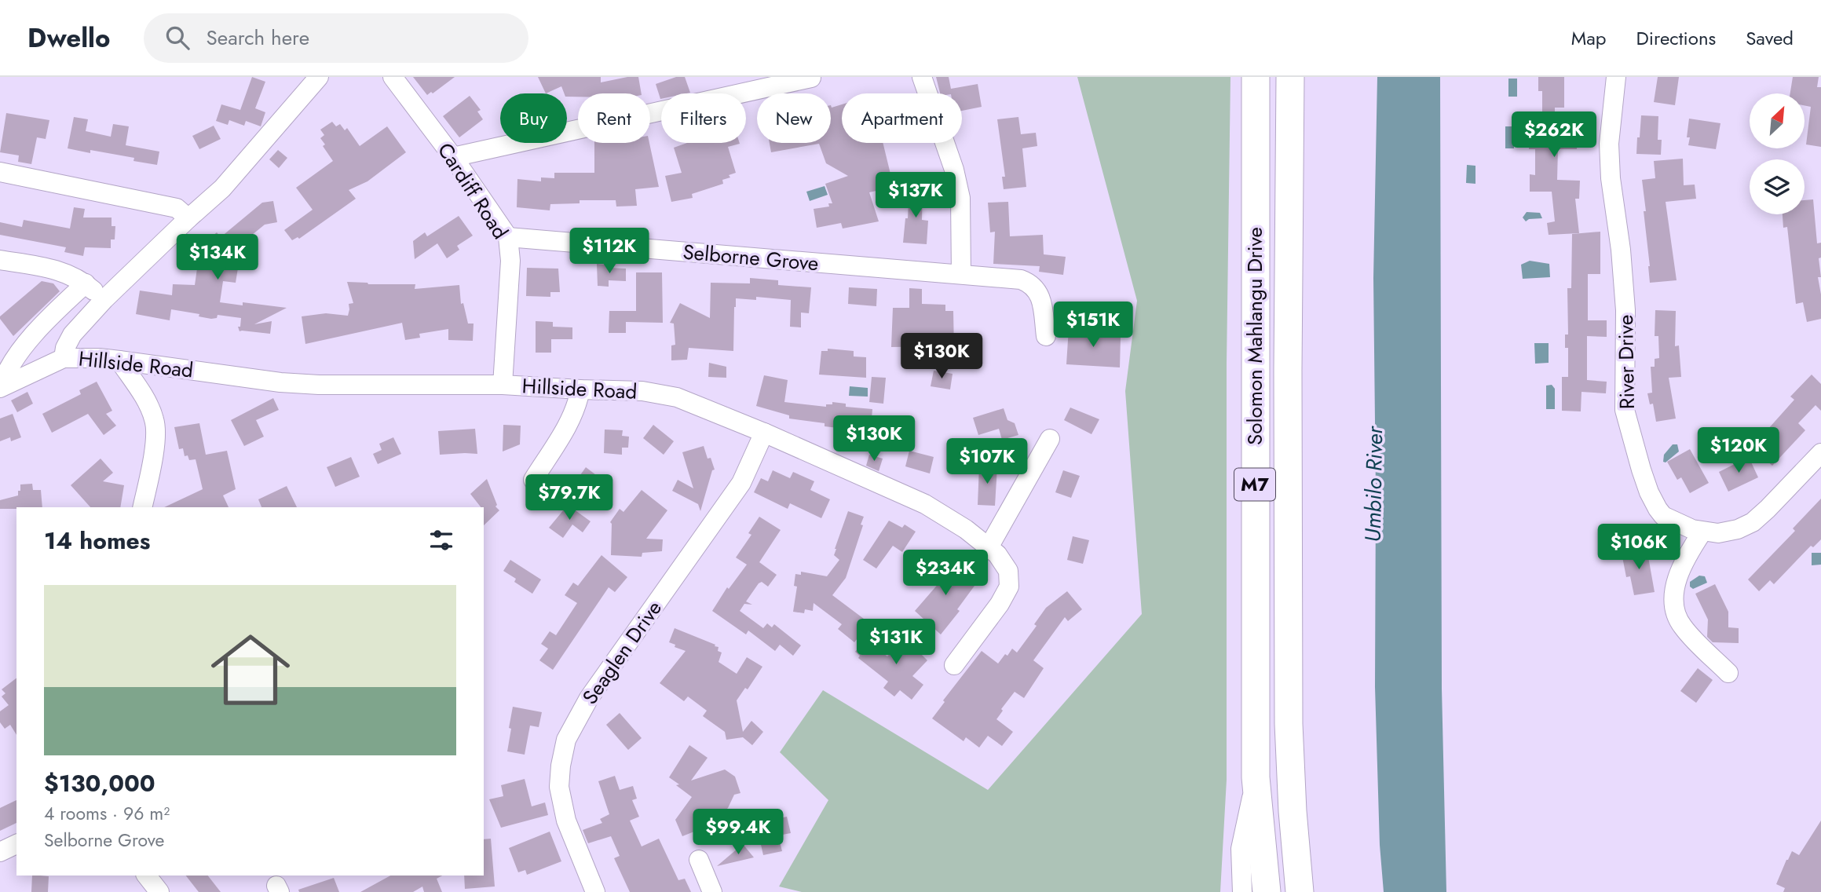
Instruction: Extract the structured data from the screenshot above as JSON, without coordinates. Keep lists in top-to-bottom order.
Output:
{
  "streets": {
    "highway": ["Solomon Mahlangu Drive", "M7"],
    "street": [
      "Cardiff Road",
      "Selborne Grove",
      "River Drive",
      "Hillside Road",
      "Seaglen Drive"
    ]
  },
  "crossings": [
    ["Cardiff Road", "Selborne Grove"],
    ["Cardiff Road", "Hillside Road"],
    ["Hillside Road", "Seaglen Drive"]
  ],
  "water": ["Umbilo River"],
  "north": "top right",
  "page": {
    "header": "Dwello",
    "search": "Search here",
    "nav": ["Map", "Directions", "Saved"],
    "chip": [
      "Buy",
      "Rent",
      "Filters",
      "New",
      "Apartment"
    ],
    "price": [
      "$262K",
      "$137K",
      "$112K",
      "$134K",
      "$151K",
      "$130K",
      "$130K",
      "$120K",
      "$107K",
      "$79.7K",
      "$106K",
      "$234K",
      "$131K",
      "$99.4K"
    ],
    "heading": "14 homes",
    "list": [
      {
        "name": "$130,000",
        "note": "4 rooms · 96 m² · Selborne Grove"
      }
    ]
  }
}
